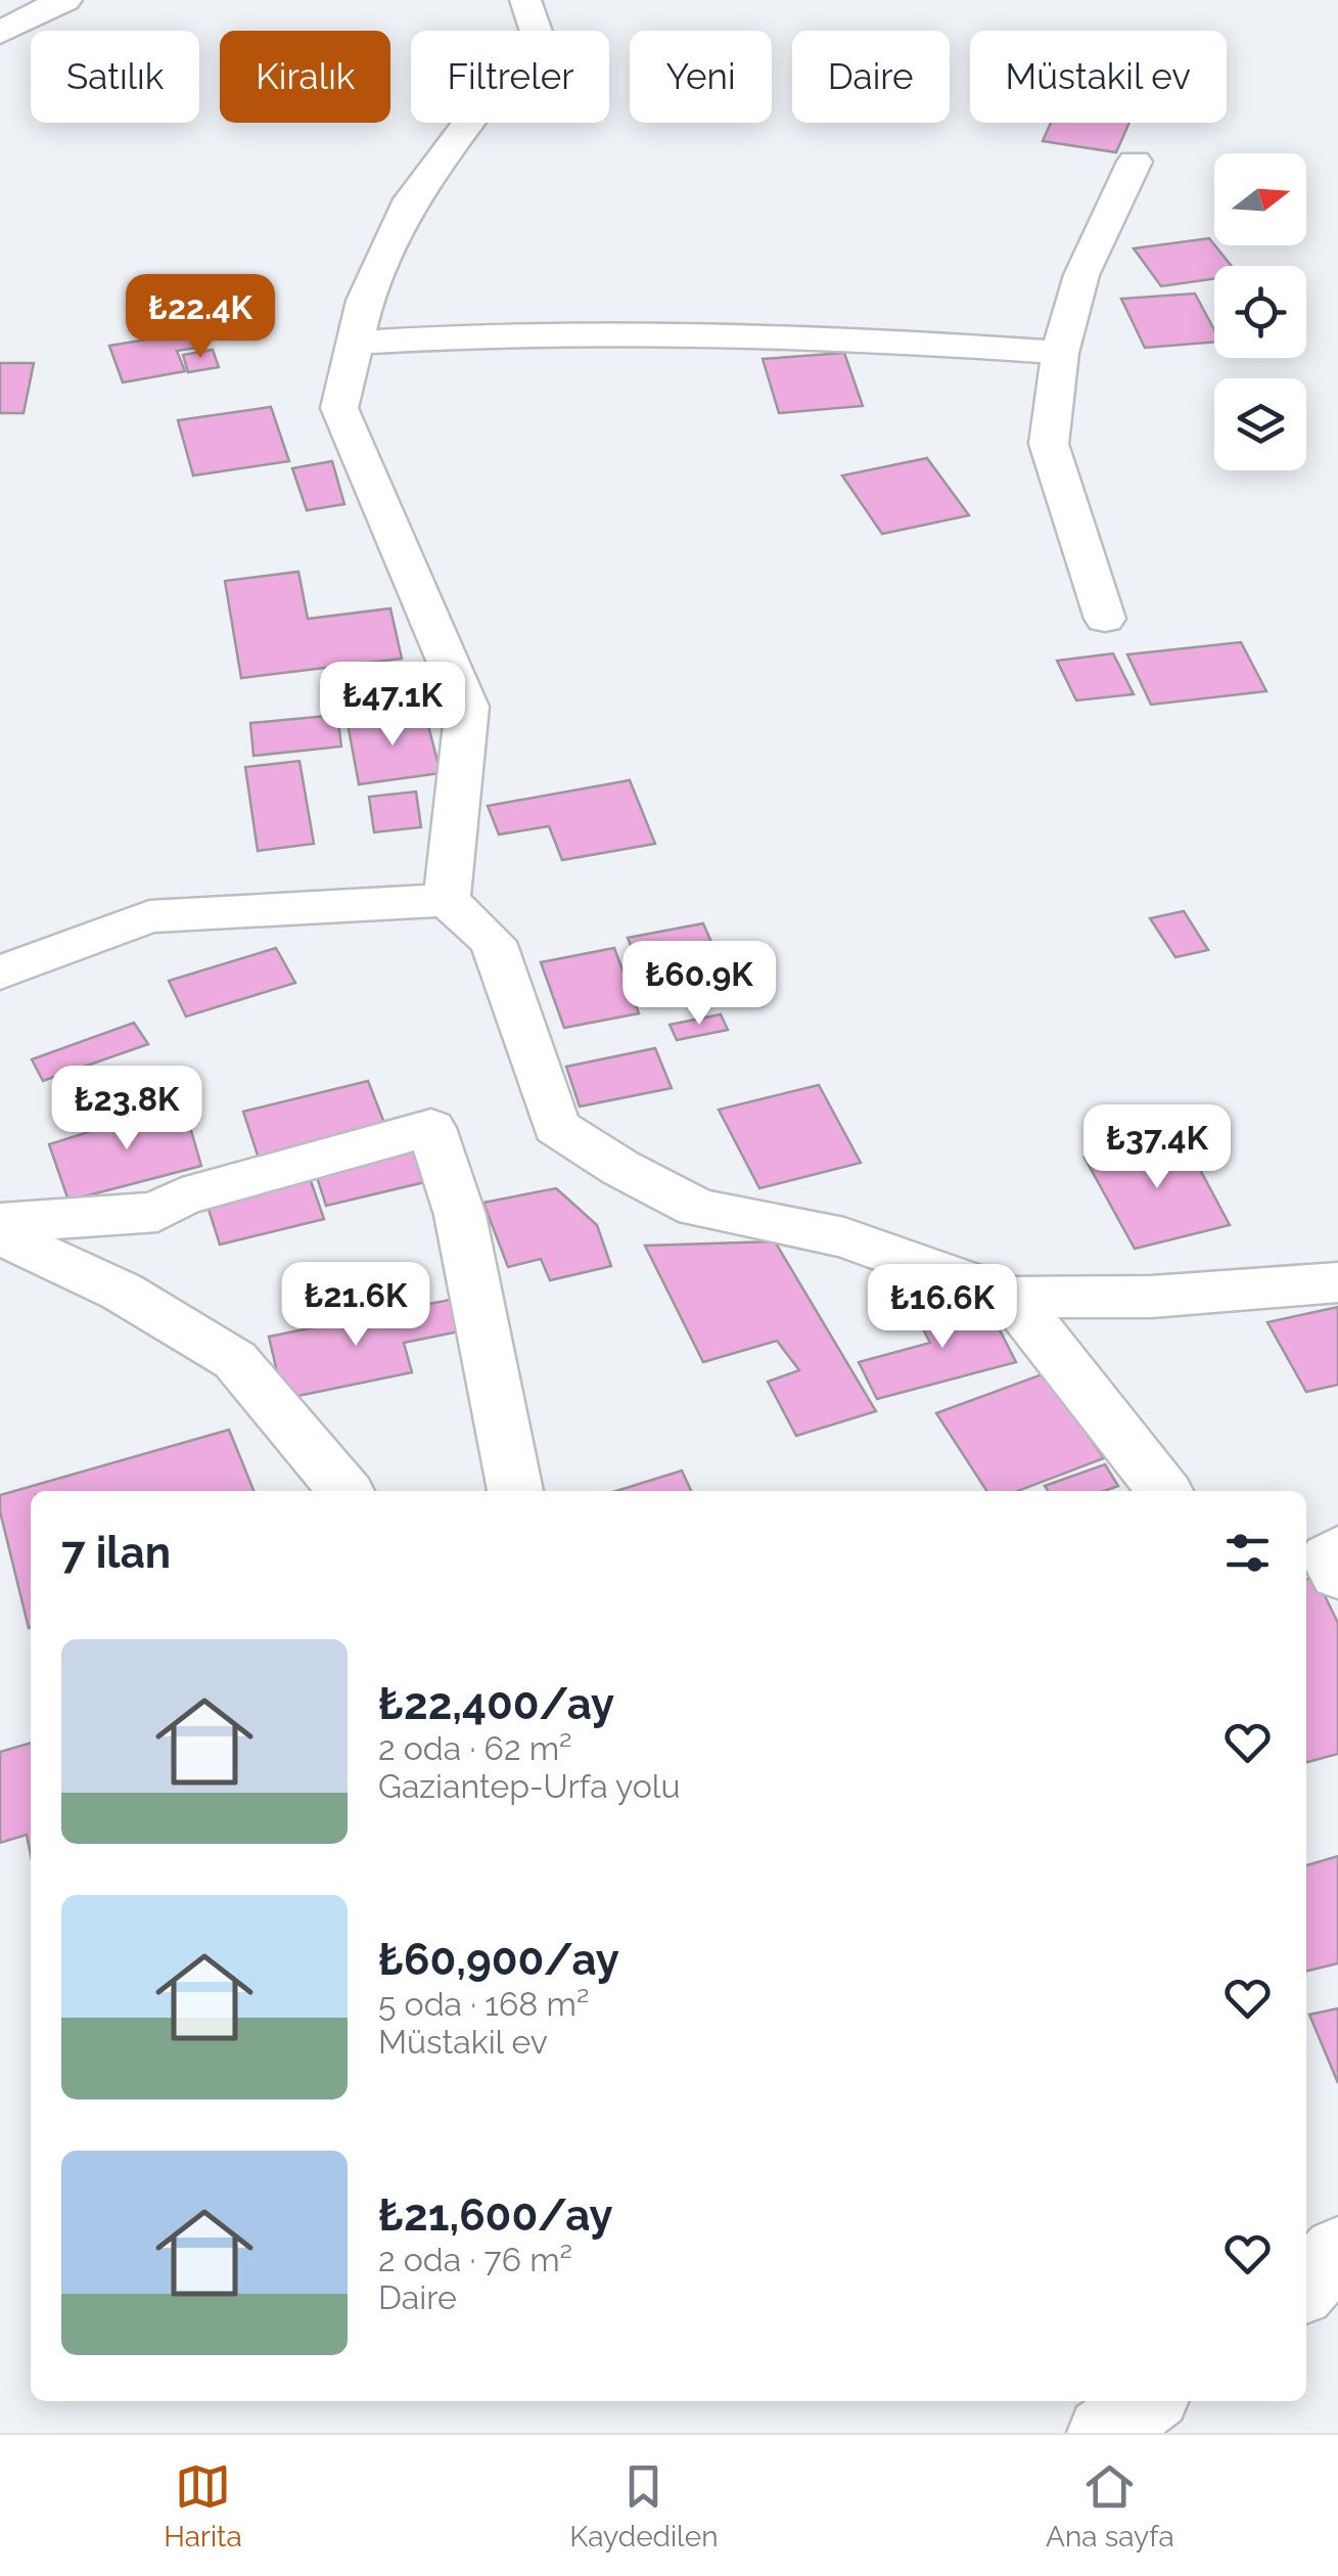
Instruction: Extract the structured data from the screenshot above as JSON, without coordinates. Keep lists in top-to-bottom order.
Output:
{
  "north": "right",
  "page": {
    "chip": [
      "Satılık",
      "Kiralık",
      "Filtreler",
      "Yeni",
      "Daire",
      "Müstakil ev"
    ],
    "price": [
      "₺22.4K",
      "₺47.1K",
      "₺60.9K",
      "₺23.8K",
      "₺37.4K",
      "₺21.6K",
      "₺16.6K"
    ],
    "heading": "7 ilan",
    "list": [
      {
        "name": "₺22,400/ay",
        "note": "2 oda · 62 m² · Gaziantep-Urfa yolu"
      },
      {
        "name": "₺60,900/ay",
        "note": "5 oda · 168 m² · Müstakil ev"
      },
      {
        "name": "₺21,600/ay",
        "note": "2 oda · 76 m² · Daire"
      }
    ],
    "tabs": ["Harita", "Kaydedilen", "Ana sayfa"]
  }
}
